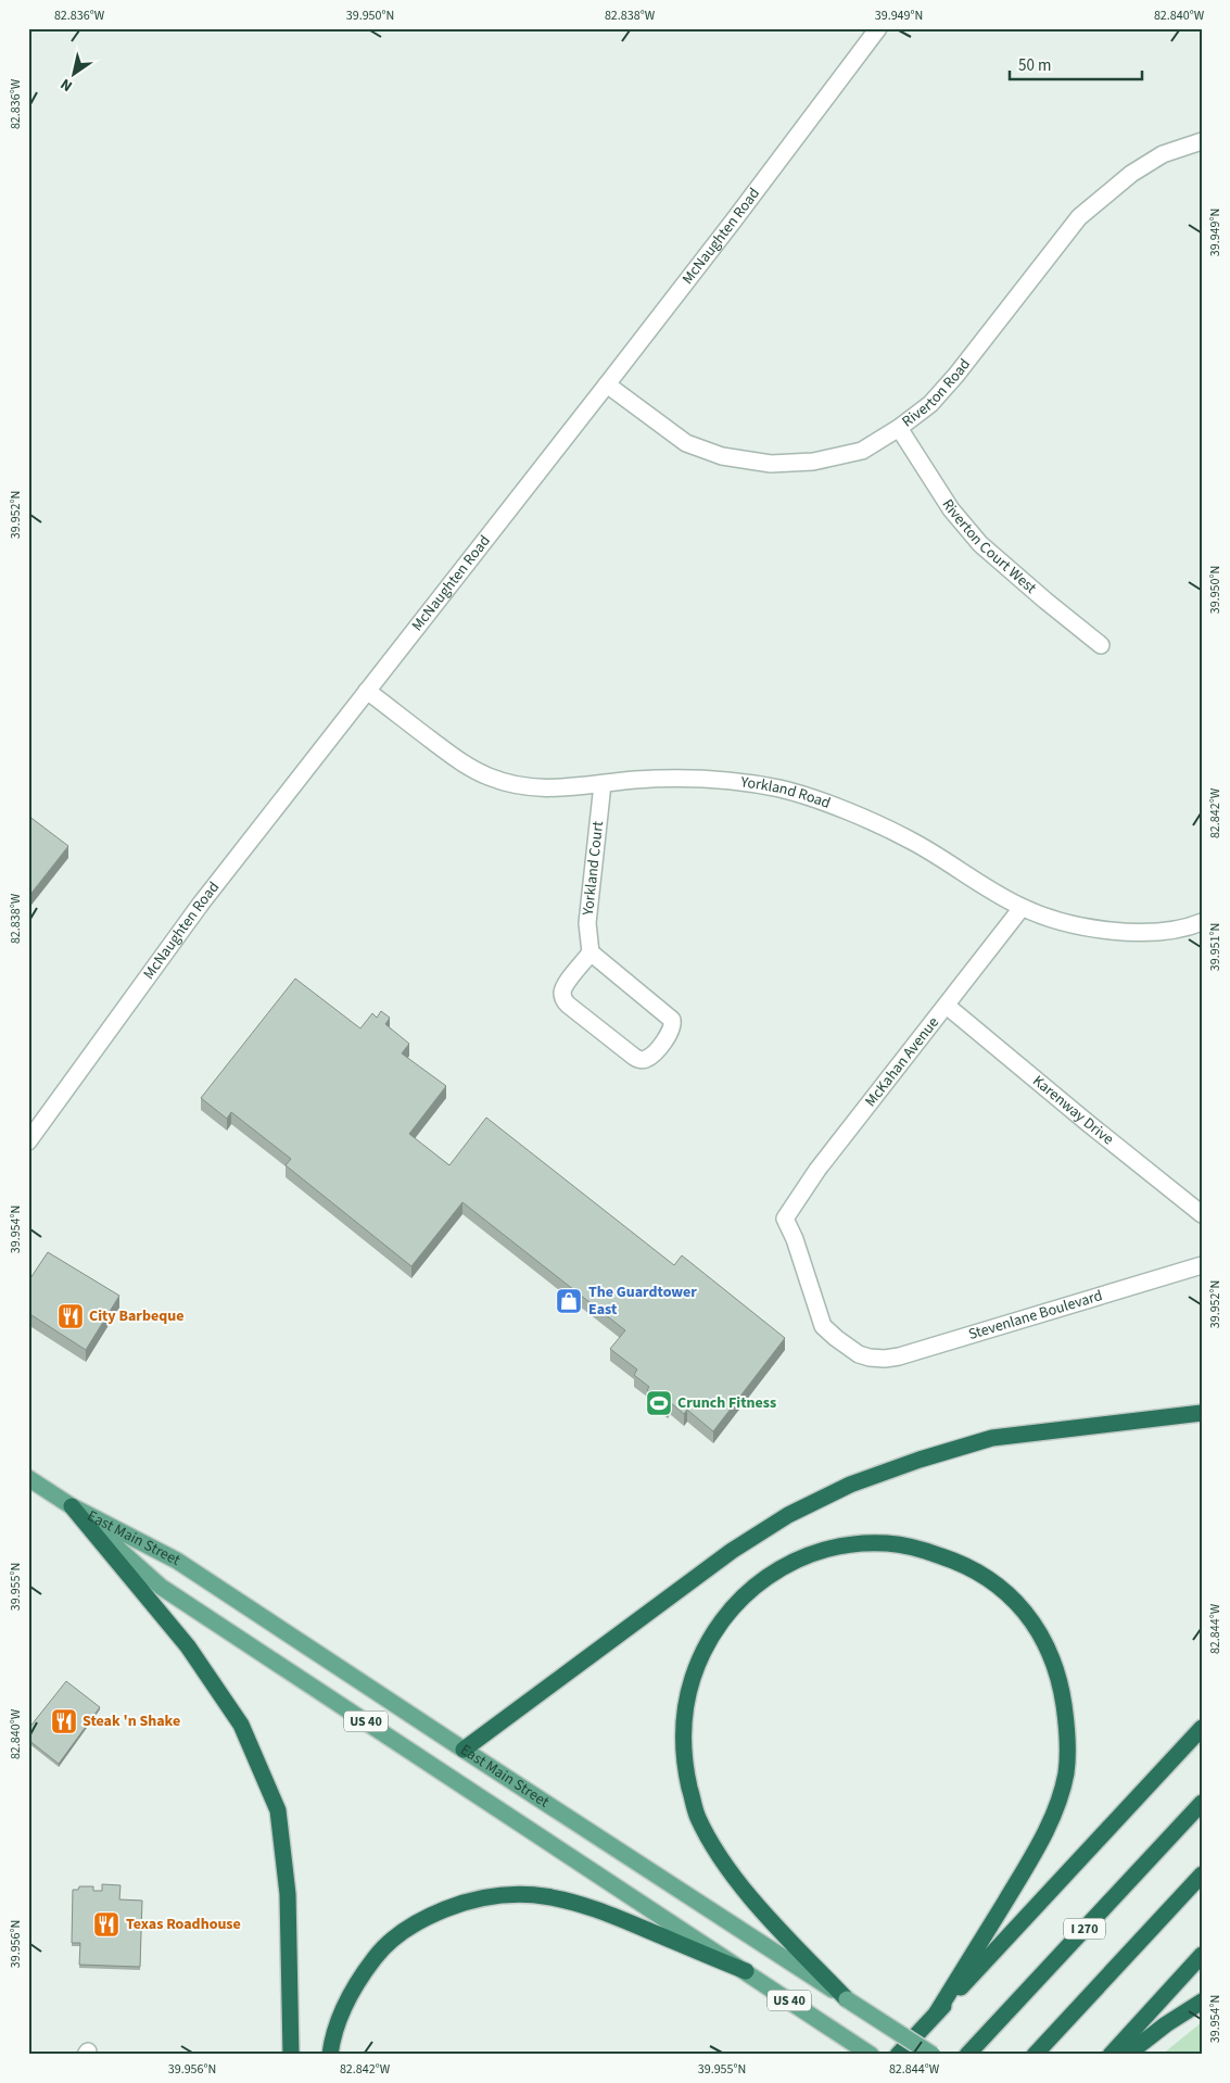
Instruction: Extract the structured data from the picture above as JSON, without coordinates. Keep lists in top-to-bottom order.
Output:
{
  "streets": {
    "highway": ["I 270"],
    "main road": ["East Main Street", "US 40"],
    "street": [
      "McNaughten Road",
      "Riverton Road",
      "Riverton Court West",
      "Yorkland Road",
      "Yorkland Court",
      "McKahan Avenue",
      "Karenway Drive",
      "Stevenlane Boulevard"
    ]
  },
  "crossings": [
    ["McNaughten Road", "Riverton Road"],
    ["McNaughten Road", "Yorkland Road"],
    ["Riverton Road", "Riverton Court West"],
    ["Yorkland Road", "Yorkland Court"],
    ["Yorkland Road", "McKahan Avenue"],
    ["McKahan Avenue", "Karenway Drive"],
    ["McKahan Avenue", "Stevenlane Boulevard"]
  ],
  "places": {
    "shop": ["The Guardtower East"],
    "restaurant": ["City Barbeque", "Steak 'n Shake", "Texas Roadhouse"],
    "sports": ["Crunch Fitness"]
  },
  "scale_bar": "50 m",
  "north": "bottom left",
  "coordinates": [
    "82.836°W",
    "39.950°N",
    "82.838°W",
    "39.949°N",
    "82.840°W",
    "39.952°N",
    "82.842°W",
    "39.951°N",
    "39.954°N",
    "39.955°N",
    "82.844°W",
    "39.956°N"
  ]
}
